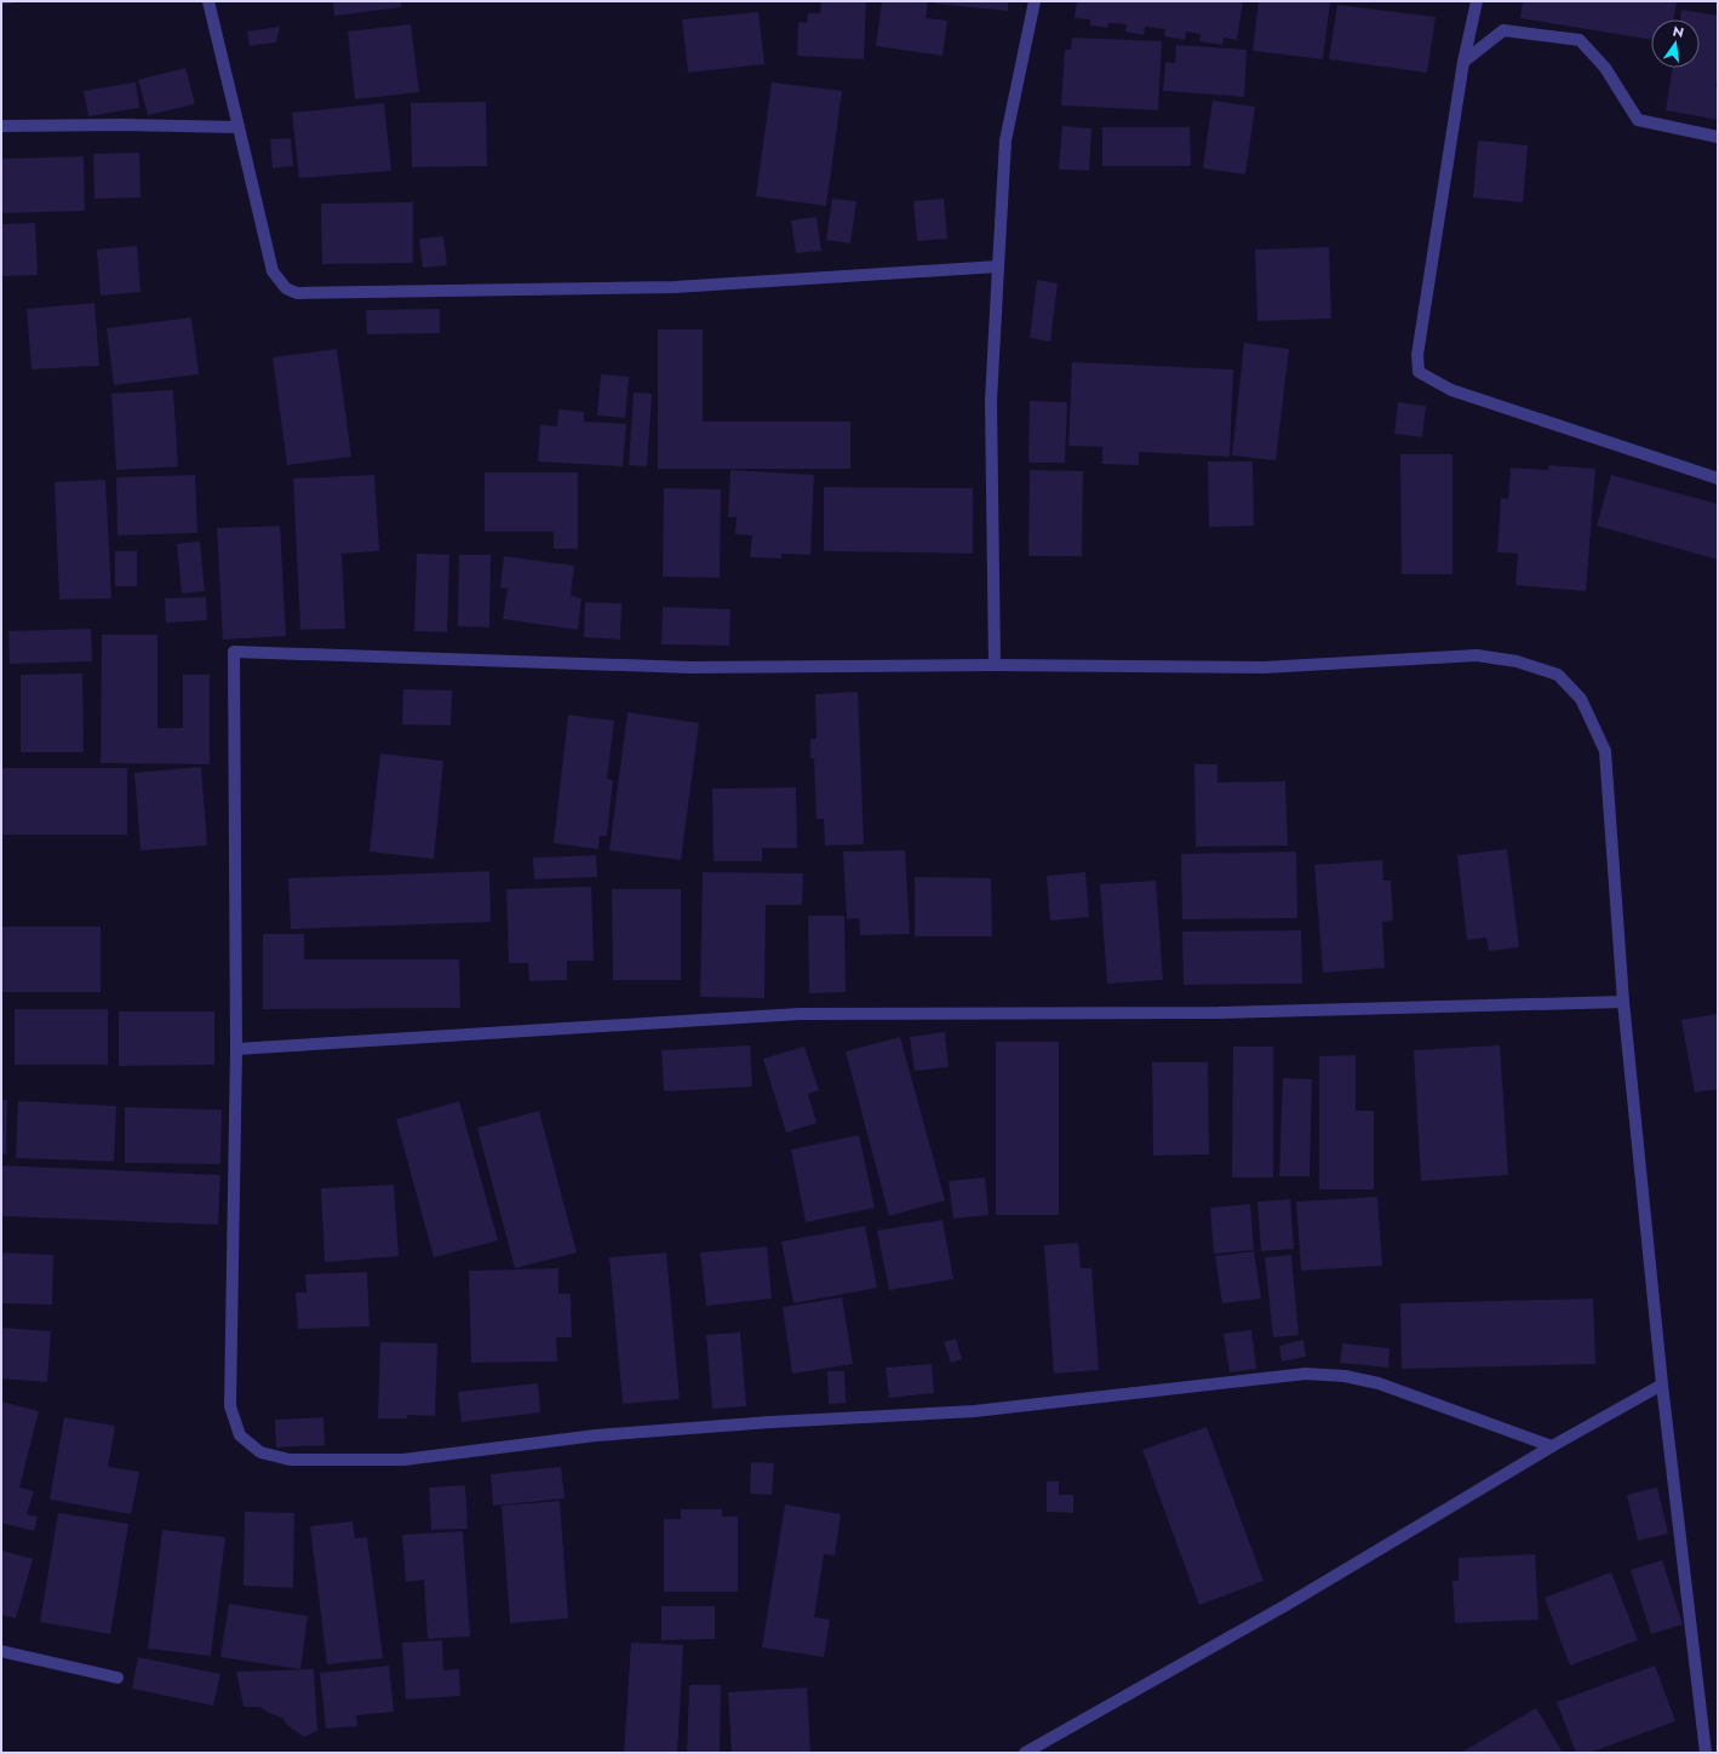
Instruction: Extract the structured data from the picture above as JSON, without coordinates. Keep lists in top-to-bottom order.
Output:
{
  "north": "top"
}
